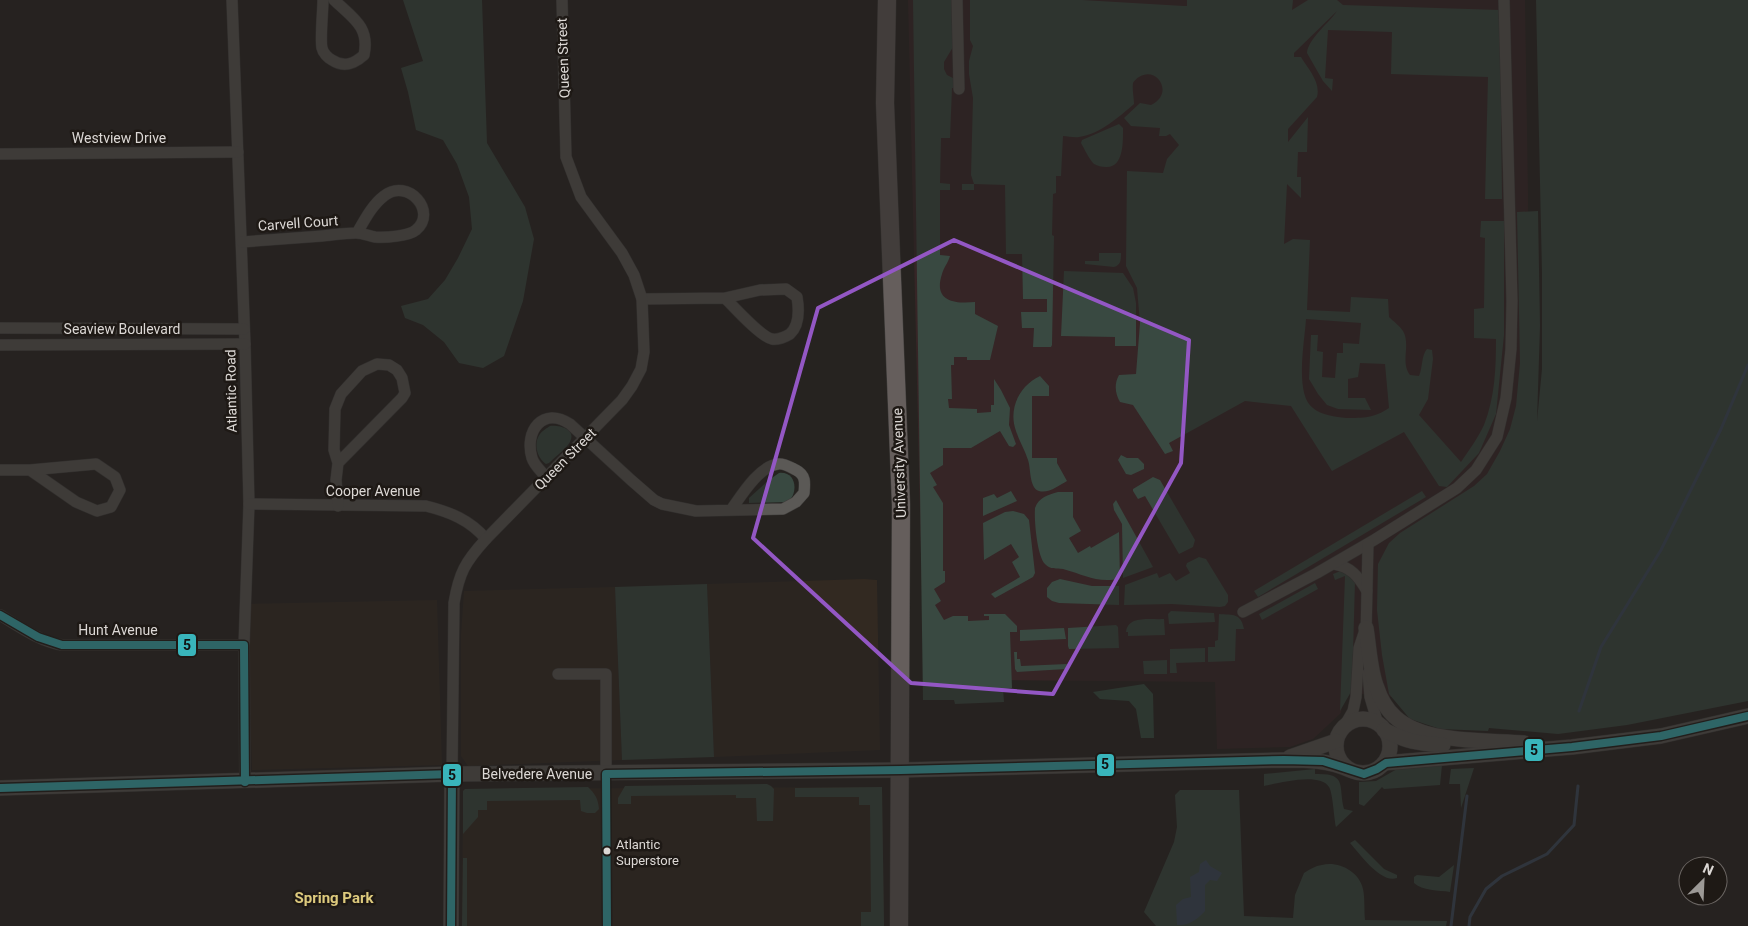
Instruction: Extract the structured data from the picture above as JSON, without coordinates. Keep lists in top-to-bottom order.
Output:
{
  "streets": {
    "main road": ["Queen Street", "University Avenue", "Belvedere Avenue"],
    "street": [
      "Westview Drive",
      "Carvell Court",
      "Seaview Boulevard",
      "Atlantic Road",
      "Cooper Avenue",
      "Hunt Avenue"
    ]
  },
  "crossings": [
    ["Queen Street", "Cooper Avenue"],
    ["Queen Street", "Belvedere Avenue"],
    ["Westview Drive", "Atlantic Road"],
    ["Carvell Court", "Atlantic Road"],
    ["Seaview Boulevard", "Atlantic Road"],
    ["Atlantic Road", "Cooper Avenue"],
    ["Atlantic Road", "Hunt Avenue"],
    ["Atlantic Road", "Belvedere Avenue"],
    ["University Avenue", "Belvedere Avenue"]
  ],
  "districts": ["Spring Park"],
  "places": ["Atlantic Superstore"],
  "lines": ["transit line 5"],
  "north": "top right"
}
